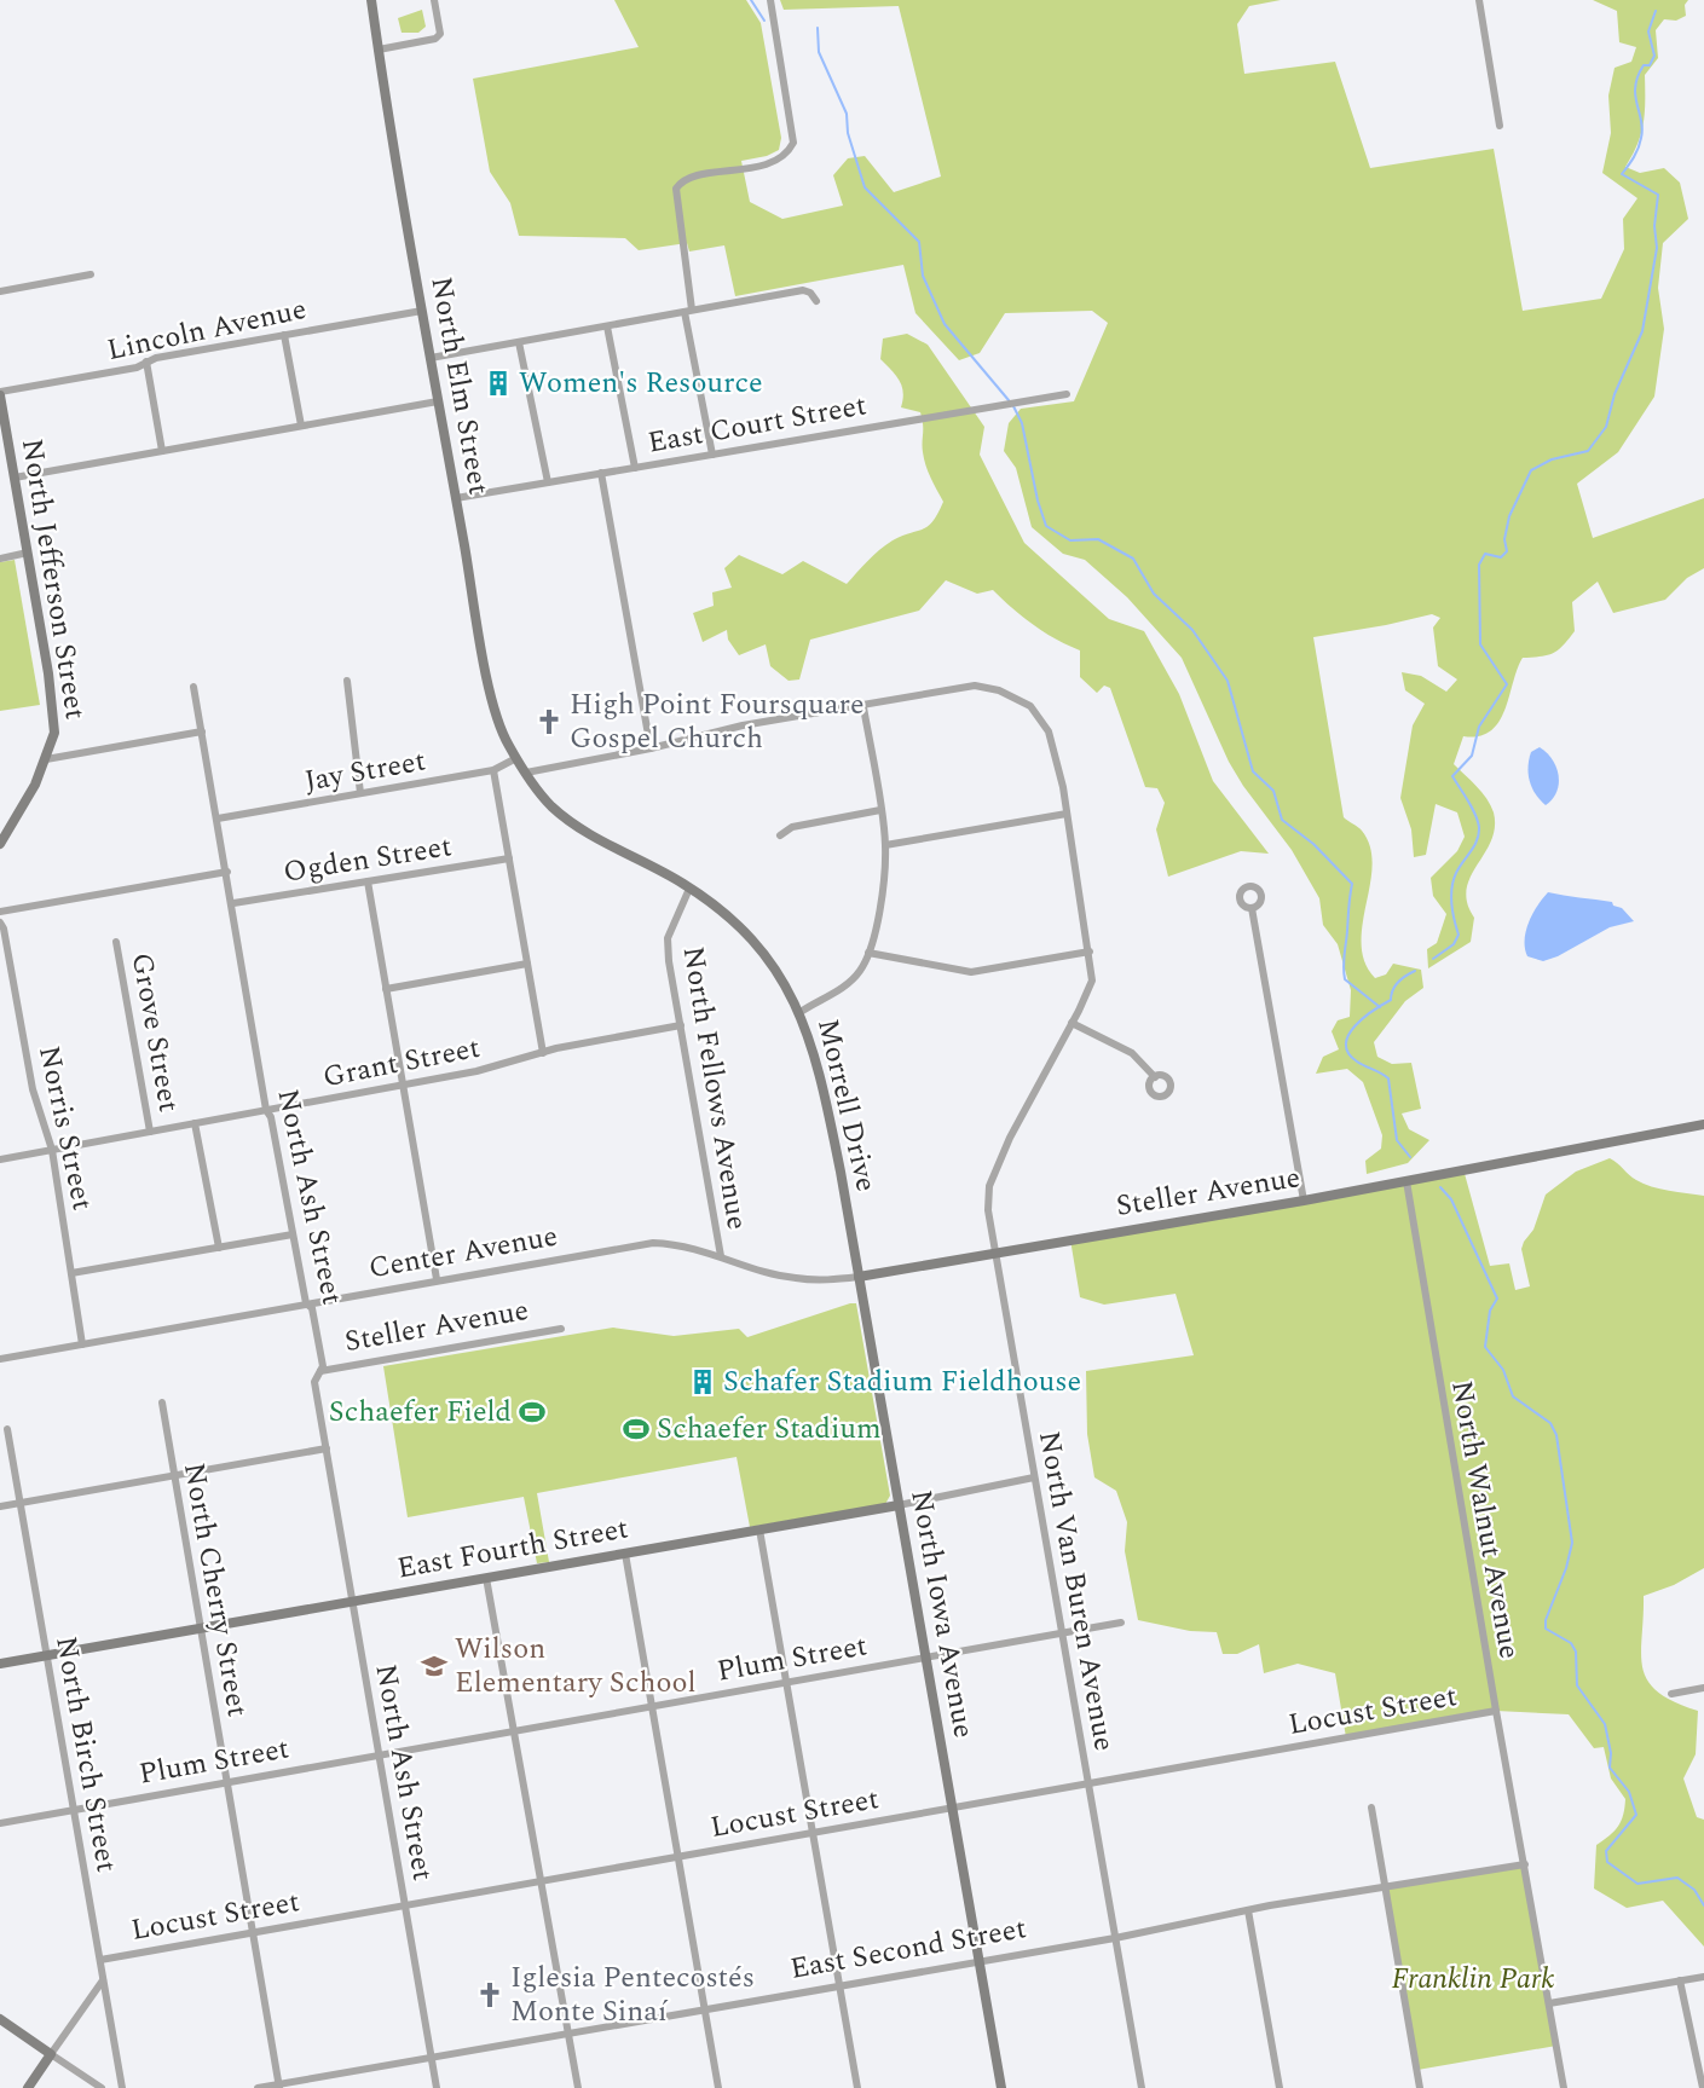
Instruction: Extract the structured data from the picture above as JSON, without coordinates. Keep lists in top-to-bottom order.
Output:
{
  "streets": {
    "main road": [
      "North Elm Street",
      "North Jefferson Street",
      "Morrell Drive",
      "Steller Avenue",
      "East Fourth Street",
      "North Iowa Avenue"
    ],
    "street": [
      "Lincoln Avenue",
      "East Court Street",
      "Jay Street",
      "Ogden Street",
      "Grove Street",
      "Grant Street",
      "North Fellows Avenue",
      "Norris Street",
      "North Ash Street",
      "Center Avenue",
      "North Walnut Avenue",
      "North Cherry Street",
      "North Van Buren Avenue",
      "Plum Street",
      "Locust Street",
      "North Birch Street",
      "East Second Street"
    ]
  },
  "crossings": [
    ["Lincoln Avenue", "North Elm Street"],
    ["Lincoln Avenue", "North Jefferson Street"],
    ["North Elm Street", "East Court Street"],
    ["North Elm Street", "Jay Street"],
    ["North Elm Street", "Morrell Drive"],
    ["Jay Street", "North Ash Street"],
    ["Ogden Street", "North Ash Street"],
    ["Grove Street", "Grant Street"],
    ["Grant Street", "North Fellows Avenue"],
    ["Grant Street", "Norris Street"],
    ["Grant Street", "North Ash Street"],
    ["North Fellows Avenue", "Morrell Drive"],
    ["North Fellows Avenue", "Steller Avenue"],
    ["North Fellows Avenue", "Center Avenue"],
    ["Morrell Drive", "Steller Avenue"],
    ["Morrell Drive", "North Iowa Avenue"],
    ["Norris Street", "Center Avenue"],
    ["Steller Avenue", "North Ash Street"],
    ["Steller Avenue", "Center Avenue"],
    ["Steller Avenue", "North Walnut Avenue"],
    ["Steller Avenue", "North Van Buren Avenue"],
    ["Steller Avenue", "North Iowa Avenue"],
    ["North Ash Street", "Center Avenue"],
    ["North Ash Street", "East Fourth Street"],
    ["North Ash Street", "Plum Street"],
    ["North Ash Street", "Locust Street"],
    ["North Ash Street", "East Second Street"],
    ["North Walnut Avenue", "Locust Street"],
    ["North Walnut Avenue", "East Second Street"],
    ["East Fourth Street", "North Cherry Street"],
    ["East Fourth Street", "North Van Buren Avenue"],
    ["East Fourth Street", "North Iowa Avenue"],
    ["East Fourth Street", "North Birch Street"],
    ["North Cherry Street", "Plum Street"],
    ["North Cherry Street", "Locust Street"],
    ["North Cherry Street", "East Second Street"],
    ["North Van Buren Avenue", "Plum Street"],
    ["North Van Buren Avenue", "Locust Street"],
    ["North Van Buren Avenue", "East Second Street"],
    ["North Iowa Avenue", "Plum Street"],
    ["North Iowa Avenue", "Locust Street"],
    ["North Iowa Avenue", "East Second Street"],
    ["Plum Street", "North Birch Street"],
    ["Locust Street", "North Birch Street"]
  ],
  "parks": ["Franklin Park"],
  "places": {
    "building": ["Women's Resource", "Schafer Stadium Fieldhouse"],
    "church": ["High Point Foursquare Gospel Church", "Iglesia Pentecostés Monte Sinaí"],
    "sports": ["Schaefer Field", "Schaefer Stadium"],
    "school or university": ["Wilson Elementary School"]
  }
}
